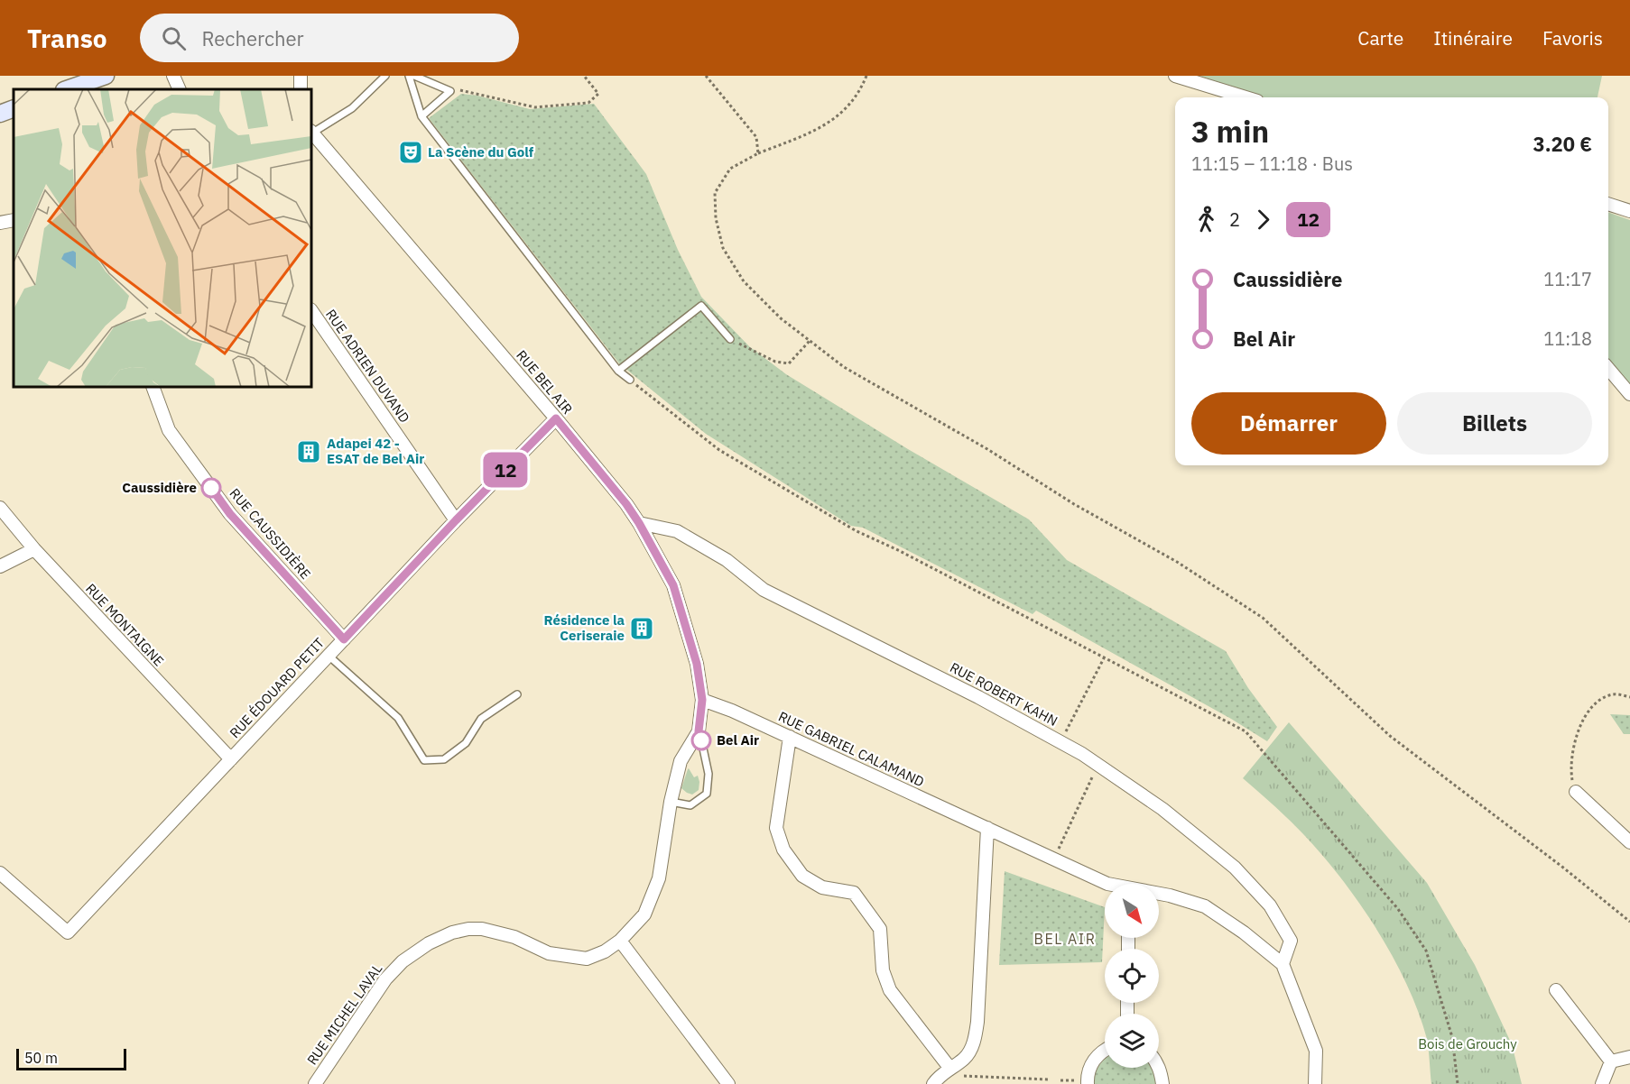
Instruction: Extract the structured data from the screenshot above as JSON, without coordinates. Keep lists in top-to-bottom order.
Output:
{
  "streets": {
    "street": [
      "RUE ADRIEN DUVAND",
      "RUE BEL AIR",
      "RUE CAUSSIDIÈRE",
      "RUE MONTAIGNE",
      "RUE ÉDOUARD PETIT",
      "RUE ROBERT KAHN",
      "RUE GABRIEL CALAMAND",
      "RUE MICHEL LAVAL"
    ]
  },
  "crossings": [
    ["RUE ADRIEN DUVAND", "RUE ÉDOUARD PETIT"],
    ["RUE BEL AIR", "RUE ÉDOUARD PETIT"],
    ["RUE BEL AIR", "RUE ROBERT KAHN"],
    ["RUE BEL AIR", "RUE MICHEL LAVAL"],
    ["RUE CAUSSIDIÈRE", "RUE ÉDOUARD PETIT"],
    ["RUE MONTAIGNE", "RUE ÉDOUARD PETIT"],
    ["RUE ROBERT KAHN", "RUE GABRIEL CALAMAND"],
    ["RUE GABRIEL CALAMAND", "RUE MICHEL LAVAL"]
  ],
  "districts": ["BEL AIR"],
  "parks": ["Bois de Grouchy"],
  "places": {
    "theatre": ["La Scène du Golf"],
    "building": ["Adapei 42 - ESAT de Bel Air", "Résidence la Ceriseraie"],
    "other": ["Caussidière", "Bel Air"]
  },
  "lines": ["bus line 12"],
  "scale_bar": "50 m",
  "north": "bottom right",
  "page": {
    "header": "Transo",
    "search": "Rechercher",
    "nav": ["Carte", "Itinéraire", "Favoris"],
    "on_map": "12",
    "heading": ["3 min", "11:15 – 11:18 · Bus", "3.20 €"],
    "legs": ["2", "12"],
    "list": [
      {
        "name": "Caussidière",
        "value": "11:17"
      },
      {
        "name": "Bel Air",
        "value": "11:18"
      }
    ],
    "buttons": ["Démarrer", "Billets"],
    "scale": "50 m"
  }
}
